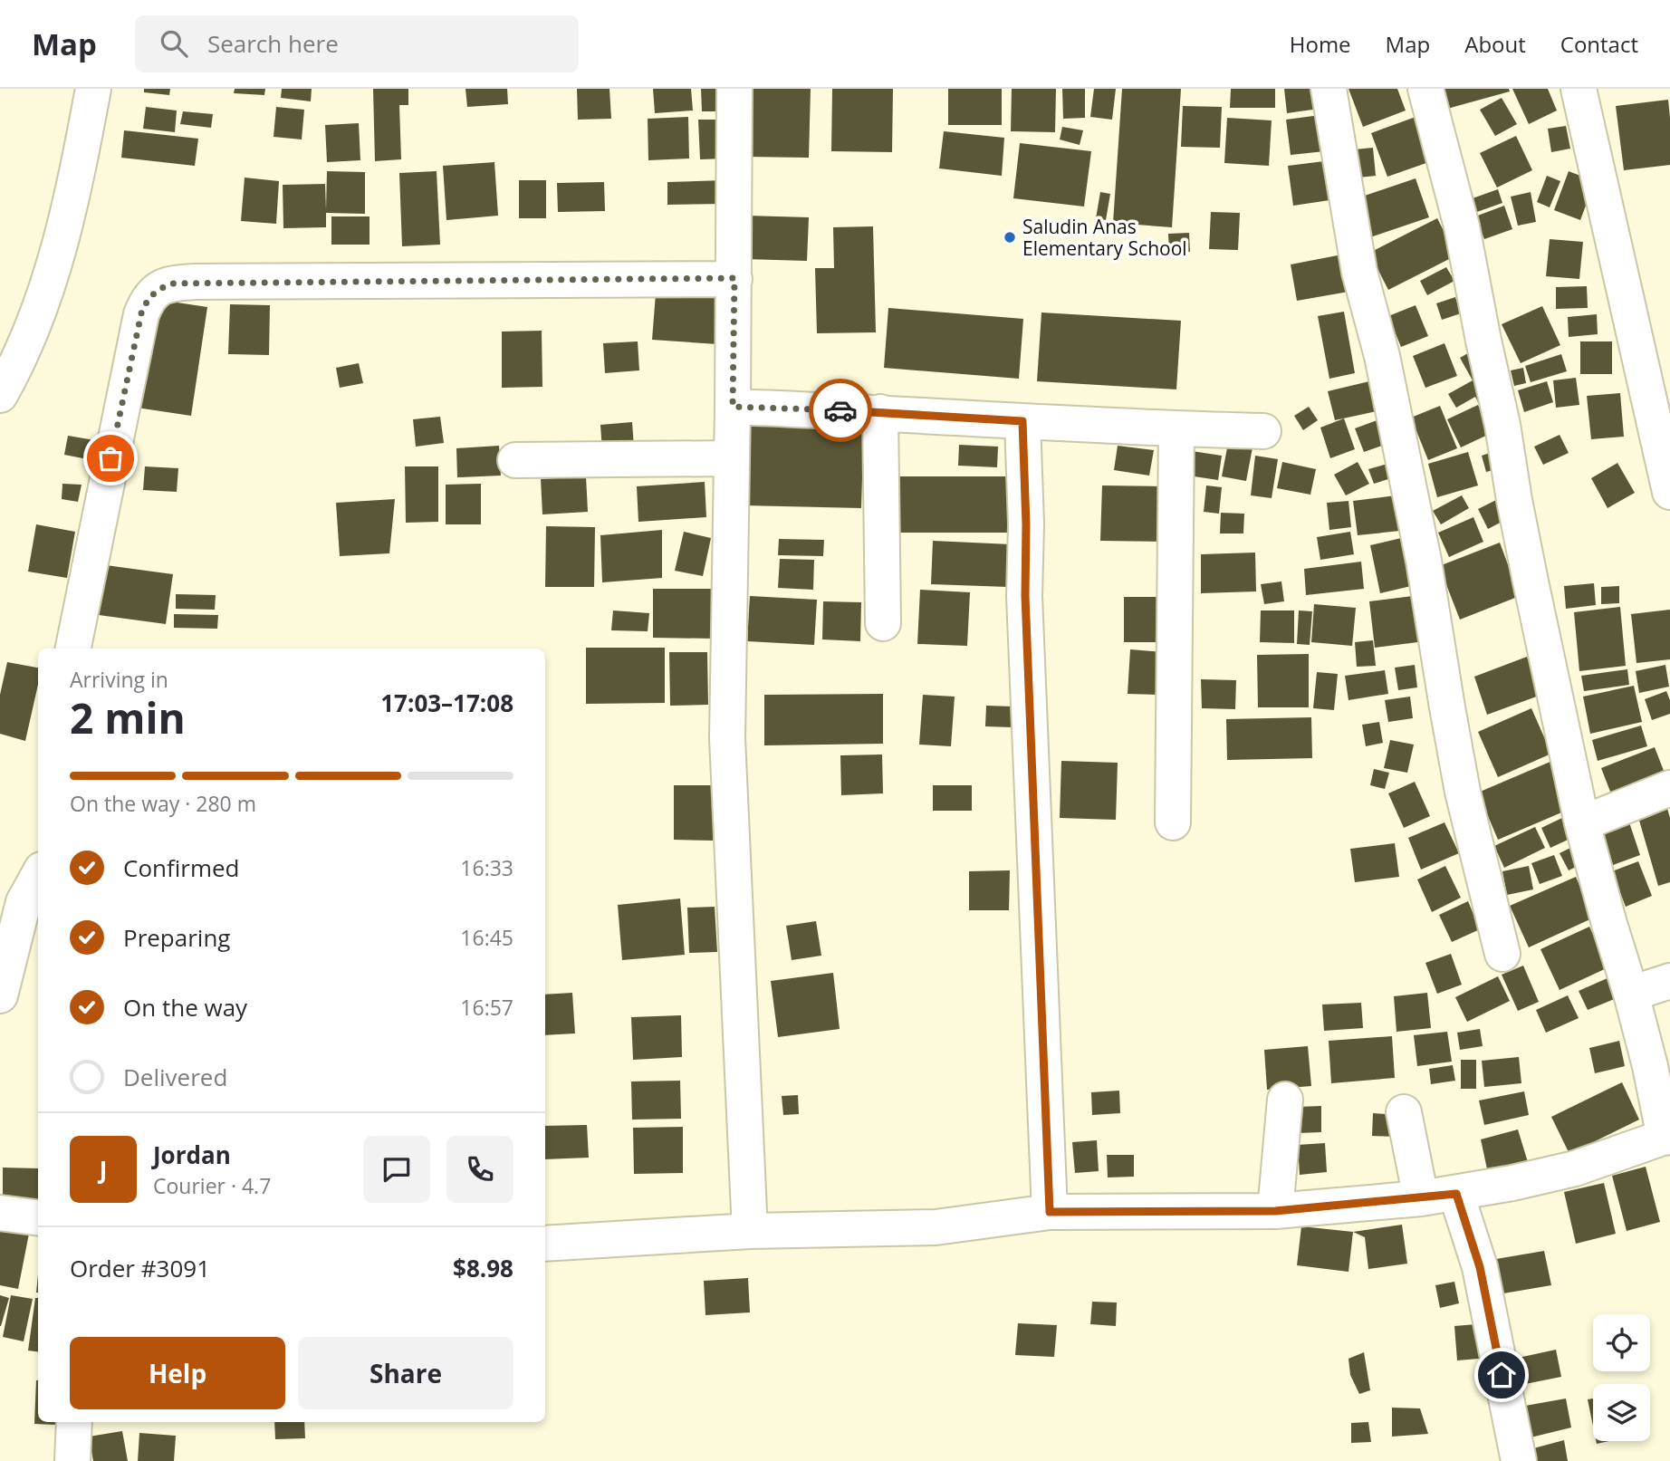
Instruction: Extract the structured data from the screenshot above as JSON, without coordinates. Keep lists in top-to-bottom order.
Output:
{
  "places": ["Saludin Anas Elementary School"],
  "page": {
    "header": "Map",
    "search": "Search here",
    "nav": [
      "Home",
      "Map",
      "About",
      "Contact"
    ],
    "heading": ["2 min", "Arriving in", "17:03–17:08"],
    "panel": [
      "Jordan",
      "Courier · 4.7",
      "Order #3091",
      "$8.98"
    ],
    "bar": "On the way · 280 m",
    "list": [
      ["Confirmed", "16:33"],
      ["Preparing", "16:45"],
      ["On the way", "16:57"],
      "Delivered"
    ],
    "round": "J",
    "buttons": ["Help", "Share"]
  }
}
